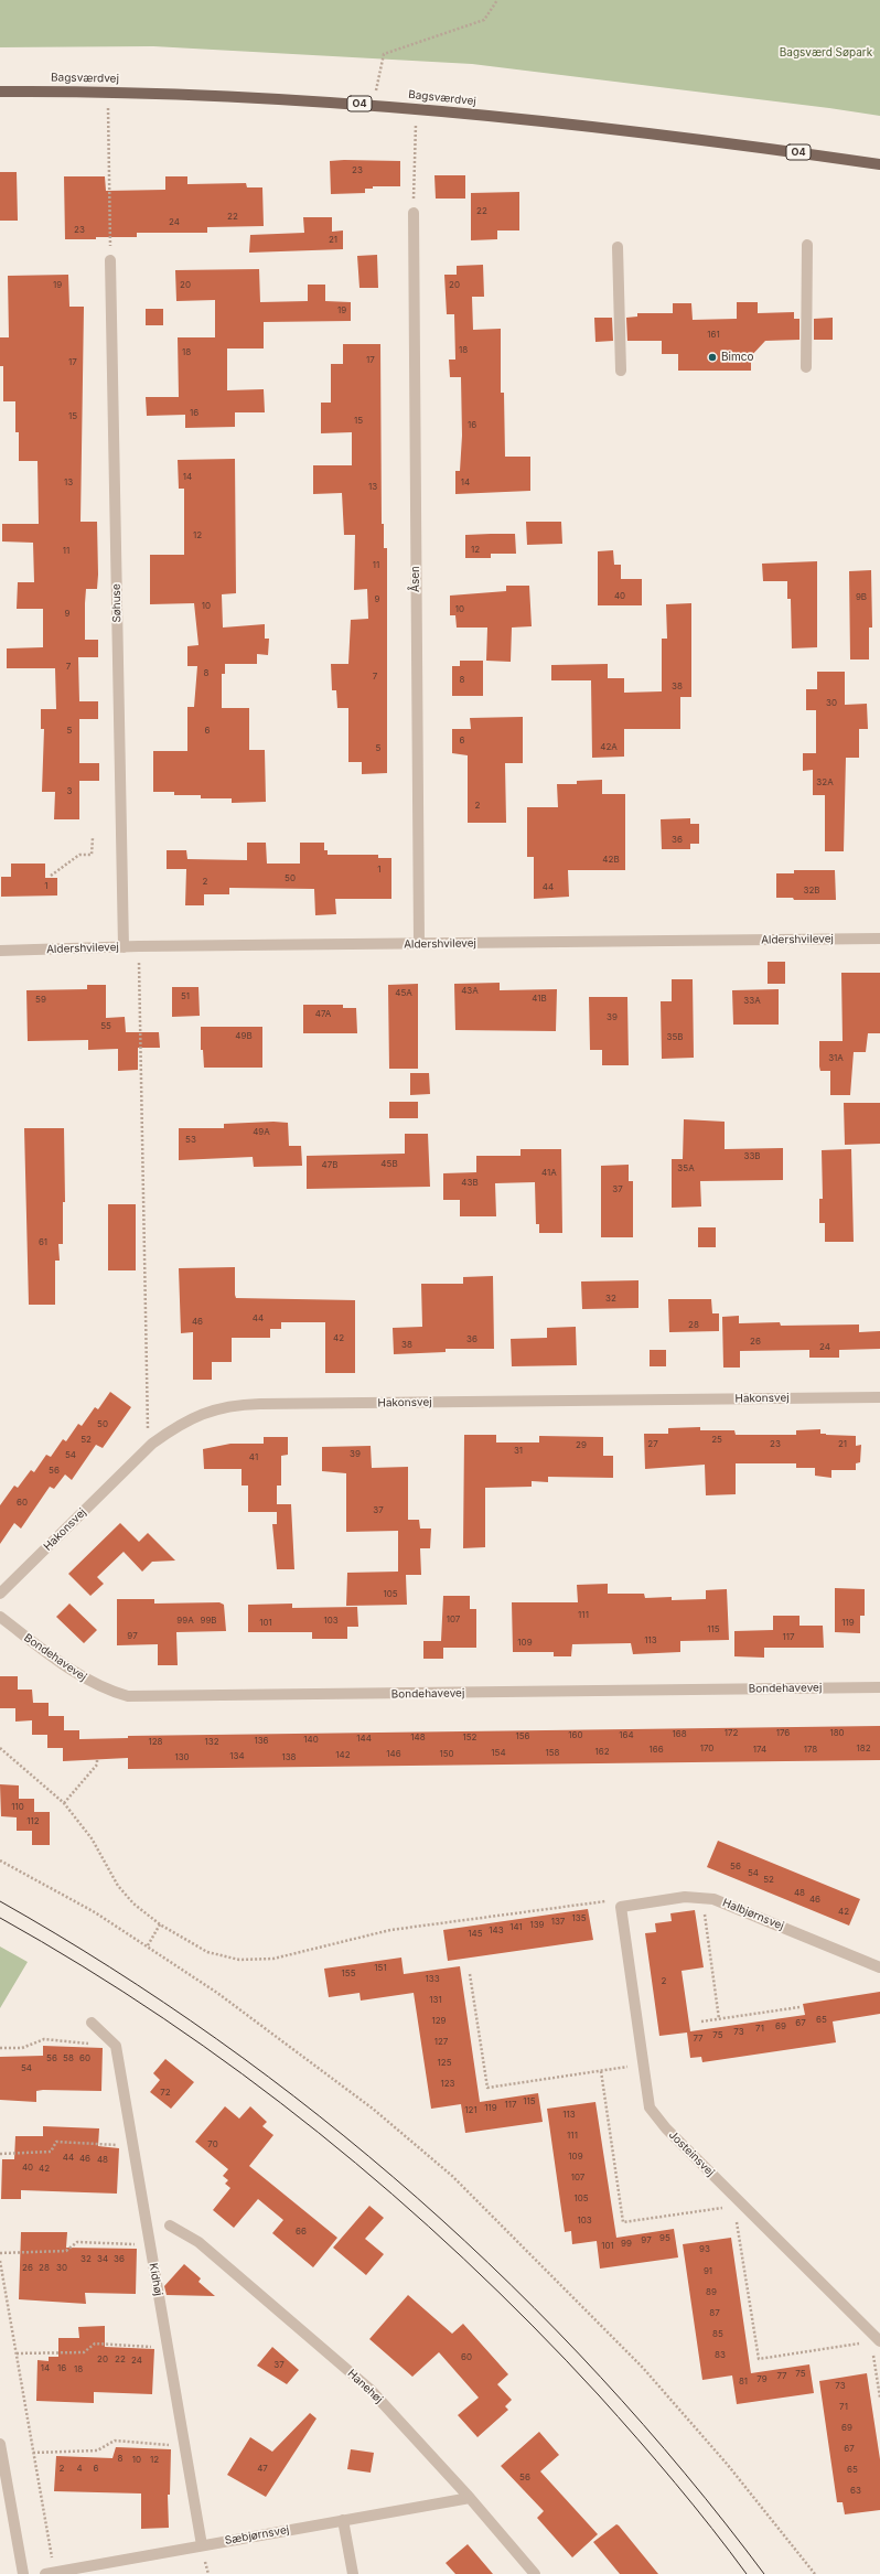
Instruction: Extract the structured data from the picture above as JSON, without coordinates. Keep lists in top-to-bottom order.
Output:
{
  "streets": {
    "main road": ["Bagsværdvej", "O4"],
    "street": [
      "Åsen",
      "Søhuse",
      "Aldershvilevej",
      "Hakonsvej",
      "Bondehavevej",
      "Halbjørnsvej",
      "Josteinsvej",
      "Kidhøj",
      "Hanehøj",
      "Sæbjørnsvej"
    ]
  },
  "crossings": [
    ["Åsen", "Aldershvilevej"],
    ["Søhuse", "Aldershvilevej"],
    ["Halbjørnsvej", "Josteinsvej"],
    ["Kidhøj", "Sæbjørnsvej"],
    ["Hanehøj", "Sæbjørnsvej"]
  ],
  "parks": ["Bagsværd Søpark"],
  "places": ["Bimco"],
  "house_numbers": [
    "23",
    "22",
    "22",
    "24",
    "23",
    "21",
    "19",
    "20",
    "20",
    "19",
    "161",
    "18",
    "18",
    "17",
    "17",
    "16",
    "15",
    "15",
    "16",
    "14",
    "13",
    "14",
    "13",
    "12",
    "12",
    "11",
    "11",
    "40",
    "9B",
    "9",
    "10",
    "10",
    "9",
    "7",
    "8",
    "7",
    "8",
    "38",
    "30",
    "5",
    "6",
    "6",
    "42A",
    "5",
    "32A",
    "3",
    "2",
    "36",
    "42B",
    "1",
    "50",
    "2",
    "1",
    "44",
    "32B",
    "43A",
    "45A",
    "51",
    "41B",
    "59",
    "33A",
    "47A",
    "39",
    "55",
    "49B",
    "35B",
    "31A",
    "49A",
    "53",
    "33B",
    "45B",
    "47B",
    "35A",
    "41A",
    "43B",
    "37",
    "61",
    "32",
    "44",
    "46",
    "28",
    "42",
    "36",
    "26",
    "38",
    "24",
    "50",
    "52",
    "25",
    "27",
    "23",
    "21",
    "29",
    "31",
    "39",
    "54",
    "41",
    "56",
    "60",
    "37",
    "105",
    "111",
    "107",
    "99A",
    "99B",
    "103",
    "101",
    "119",
    "115",
    "97",
    "117",
    "113",
    "109",
    "172",
    "176",
    "180",
    "168",
    "160",
    "164",
    "156",
    "148",
    "152",
    "144",
    "140",
    "136",
    "128",
    "132",
    "170",
    "182",
    "166",
    "174",
    "178",
    "162",
    "154",
    "158",
    "146",
    "150",
    "142",
    "134",
    "130",
    "138",
    "110",
    "112",
    "56",
    "54",
    "52",
    "48",
    "46",
    "42",
    "135",
    "137",
    "139",
    "141",
    "143",
    "145",
    "151",
    "155",
    "133",
    "2",
    "131",
    "65",
    "129",
    "67",
    "69",
    "71",
    "73",
    "75",
    "77",
    "127",
    "56",
    "58",
    "60",
    "125",
    "54",
    "123",
    "72",
    "115",
    "117",
    "119",
    "121",
    "113",
    "111",
    "70",
    "109",
    "44",
    "46",
    "48",
    "40",
    "42",
    "107",
    "105",
    "103",
    "66",
    "95",
    "97",
    "99",
    "101",
    "93",
    "32",
    "34",
    "36",
    "26",
    "28",
    "30",
    "91",
    "89",
    "87",
    "85",
    "83",
    "60",
    "20",
    "22",
    "24",
    "37",
    "14",
    "16",
    "18",
    "75",
    "77",
    "79",
    "81",
    "73",
    "71",
    "69",
    "67",
    "8",
    "10",
    "12",
    "2",
    "4",
    "6",
    "47",
    "65",
    "56",
    "63"
  ]
}
